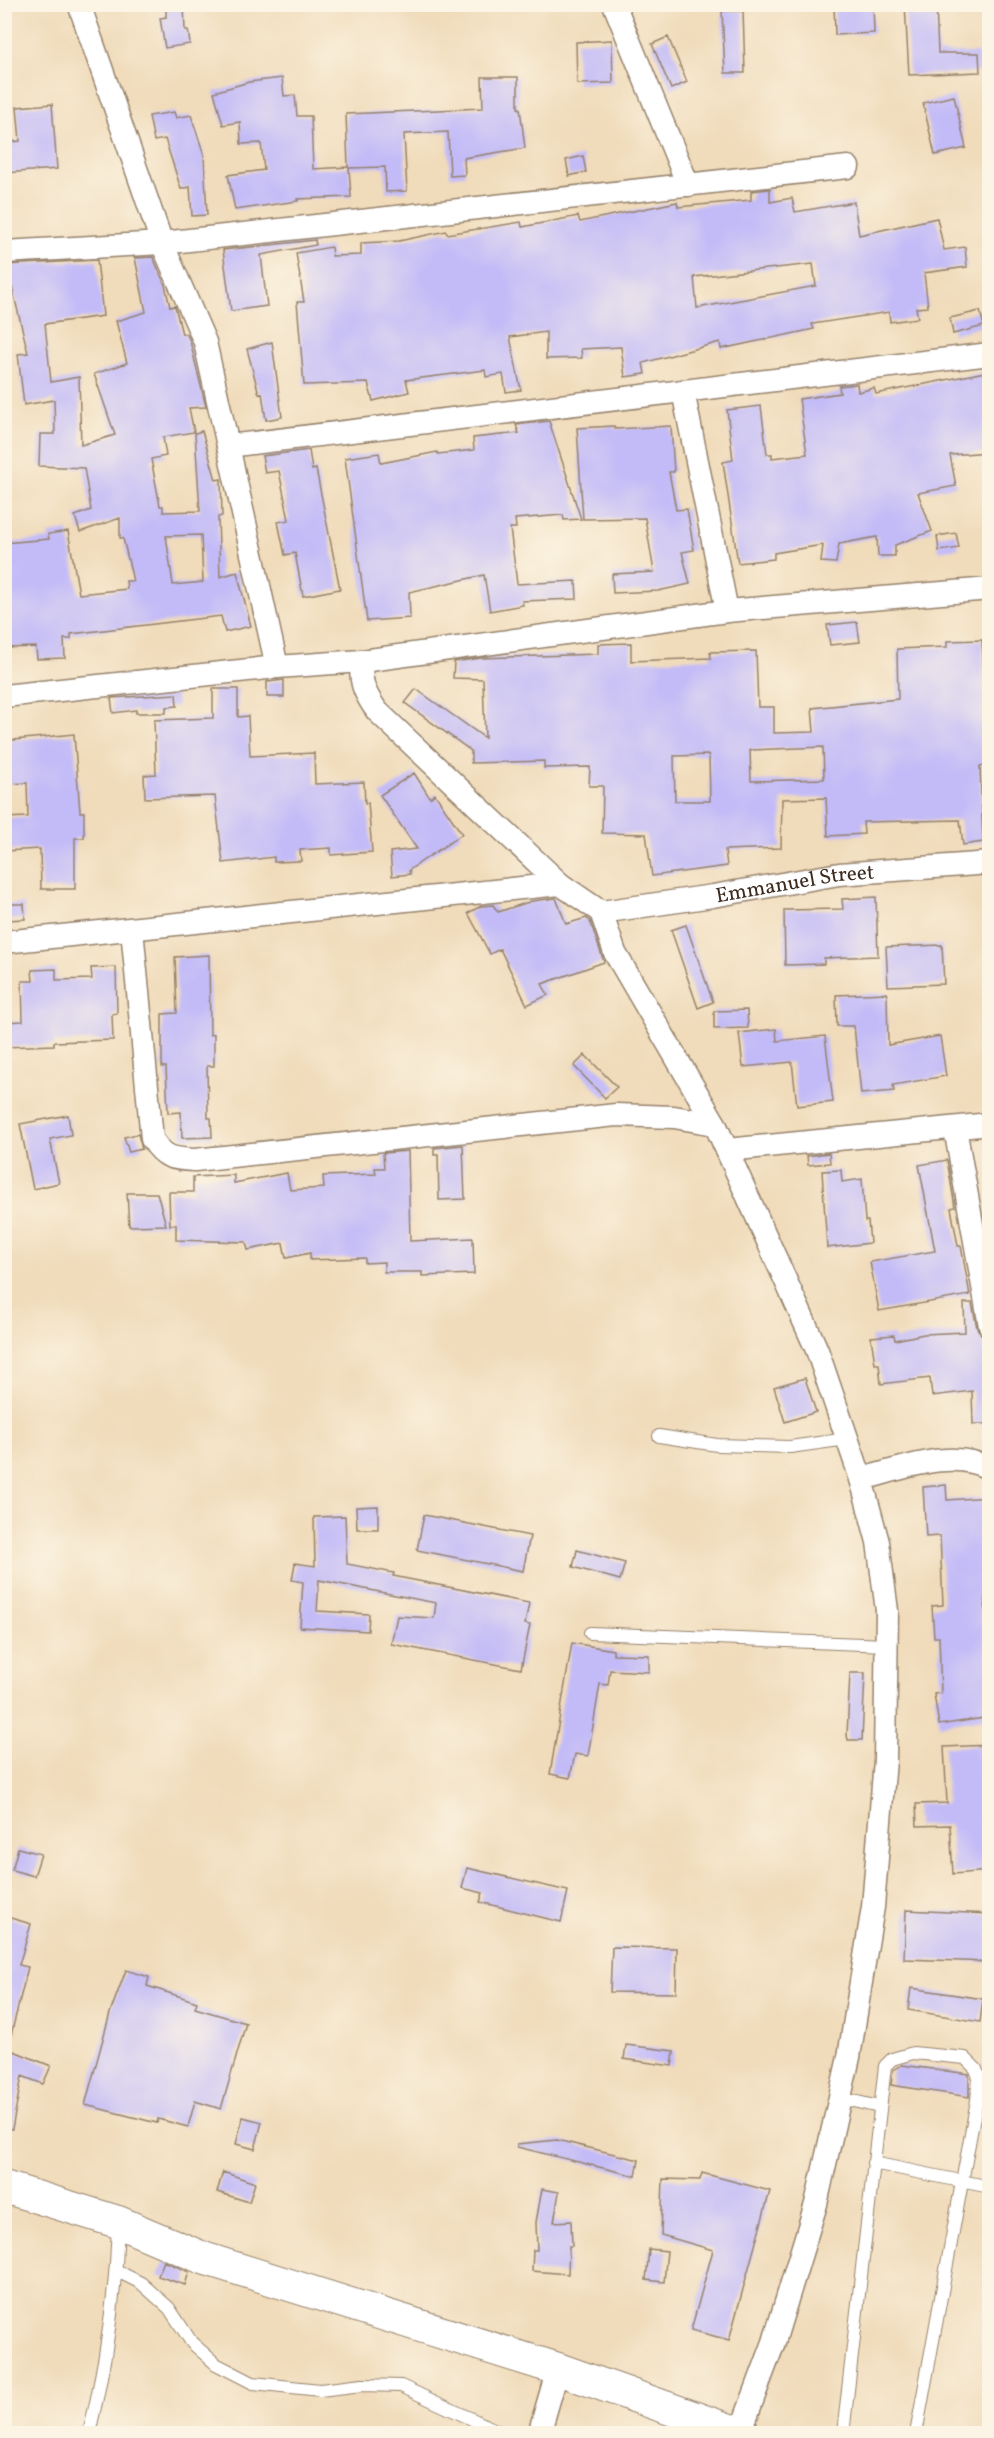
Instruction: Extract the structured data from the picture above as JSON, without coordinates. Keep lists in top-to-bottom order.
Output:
{
  "streets": {
    "street": ["Emmanuel Street"]
  }
}
